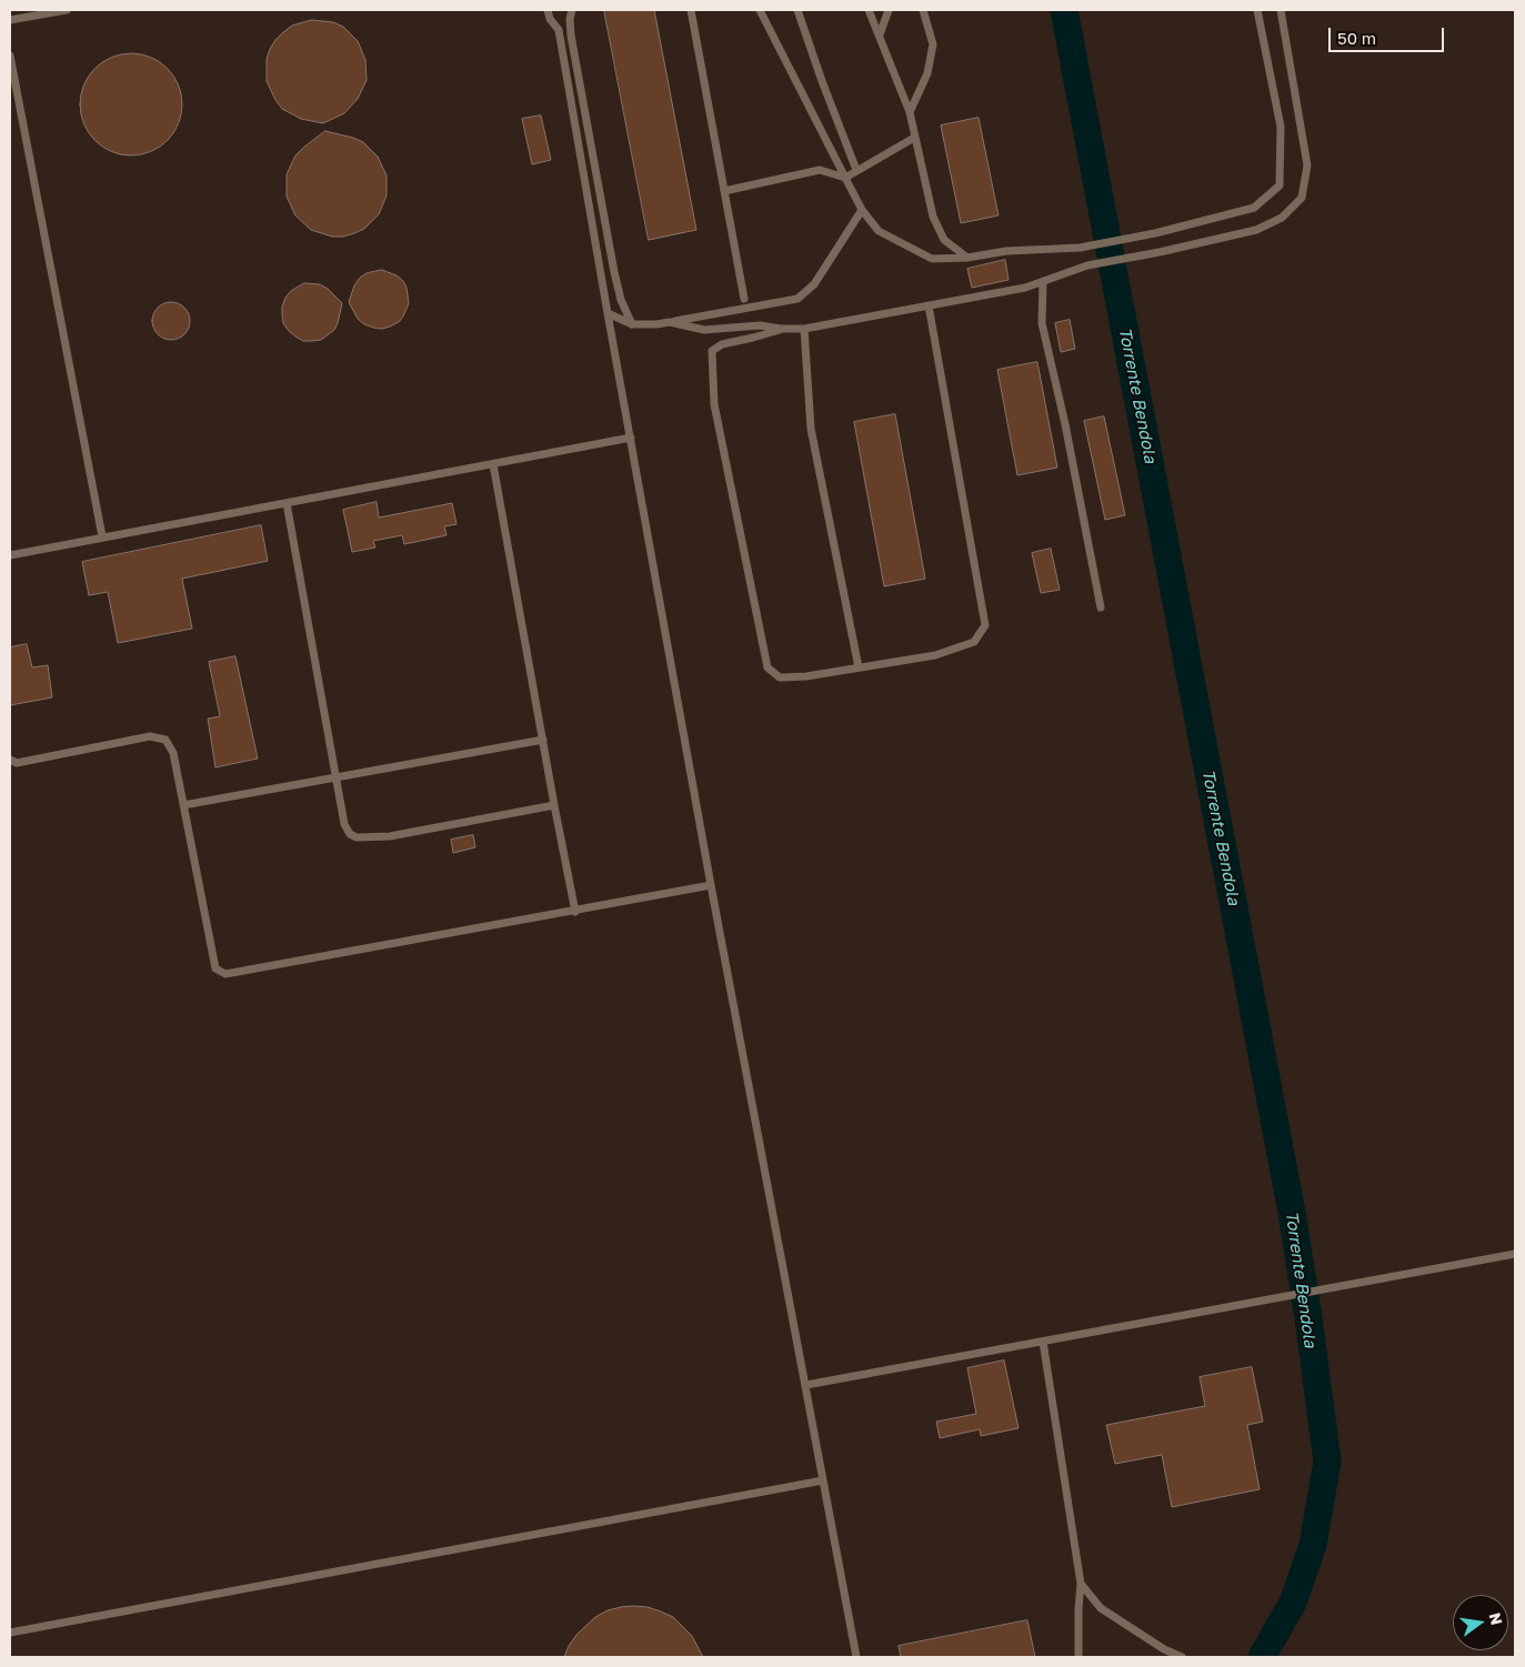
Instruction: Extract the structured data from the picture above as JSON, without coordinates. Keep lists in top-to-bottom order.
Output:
{
  "water": ["Torrente Bendola"],
  "scale_bar": "50 m",
  "north": "right"
}
